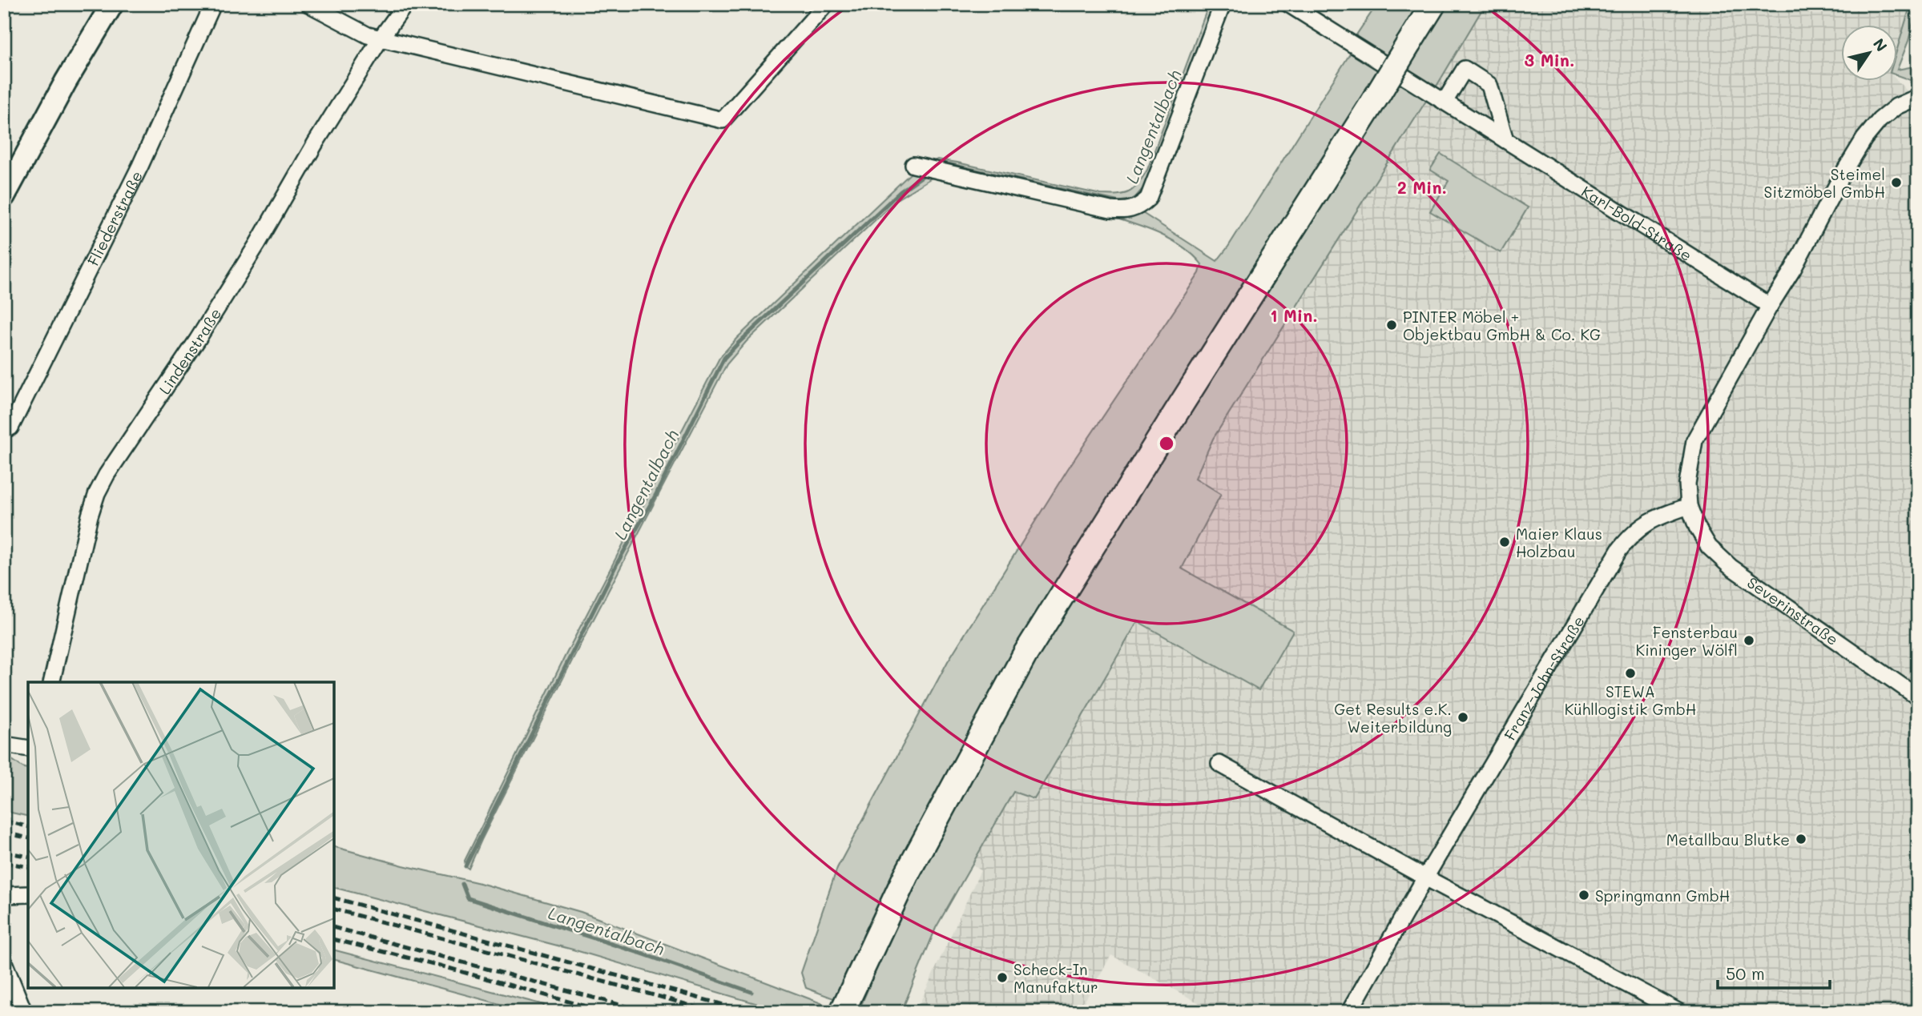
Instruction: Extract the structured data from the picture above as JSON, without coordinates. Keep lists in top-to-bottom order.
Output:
{
  "streets": {
    "street": [
      "Fliederstraße",
      "Karl-Bold-Straße",
      "Lindenstraße",
      "Severinstraße",
      "Franz-John-Straße"
    ]
  },
  "crossings": [
    ["Severinstraße", "Franz-John-Straße"]
  ],
  "water": ["Langentalbach"],
  "places": [
    "Steimel Sitzmöbel GmbH",
    "PINTER Möbel + Objektbau GmbH & Co. KG",
    "Maier Klaus Holzbau",
    "Fensterbau Kininger Wölfl",
    "STEWA Kühllogistik GmbH",
    "Get Results e.K. Weiterbildung",
    "Metallbau Blutke",
    "Springmann GmbH",
    "Scheck-In Manufaktur"
  ],
  "scale_bar": "50 m",
  "north": "top right",
  "rings": ["3 Min.", "2 Min.", "1 Min."]
}
